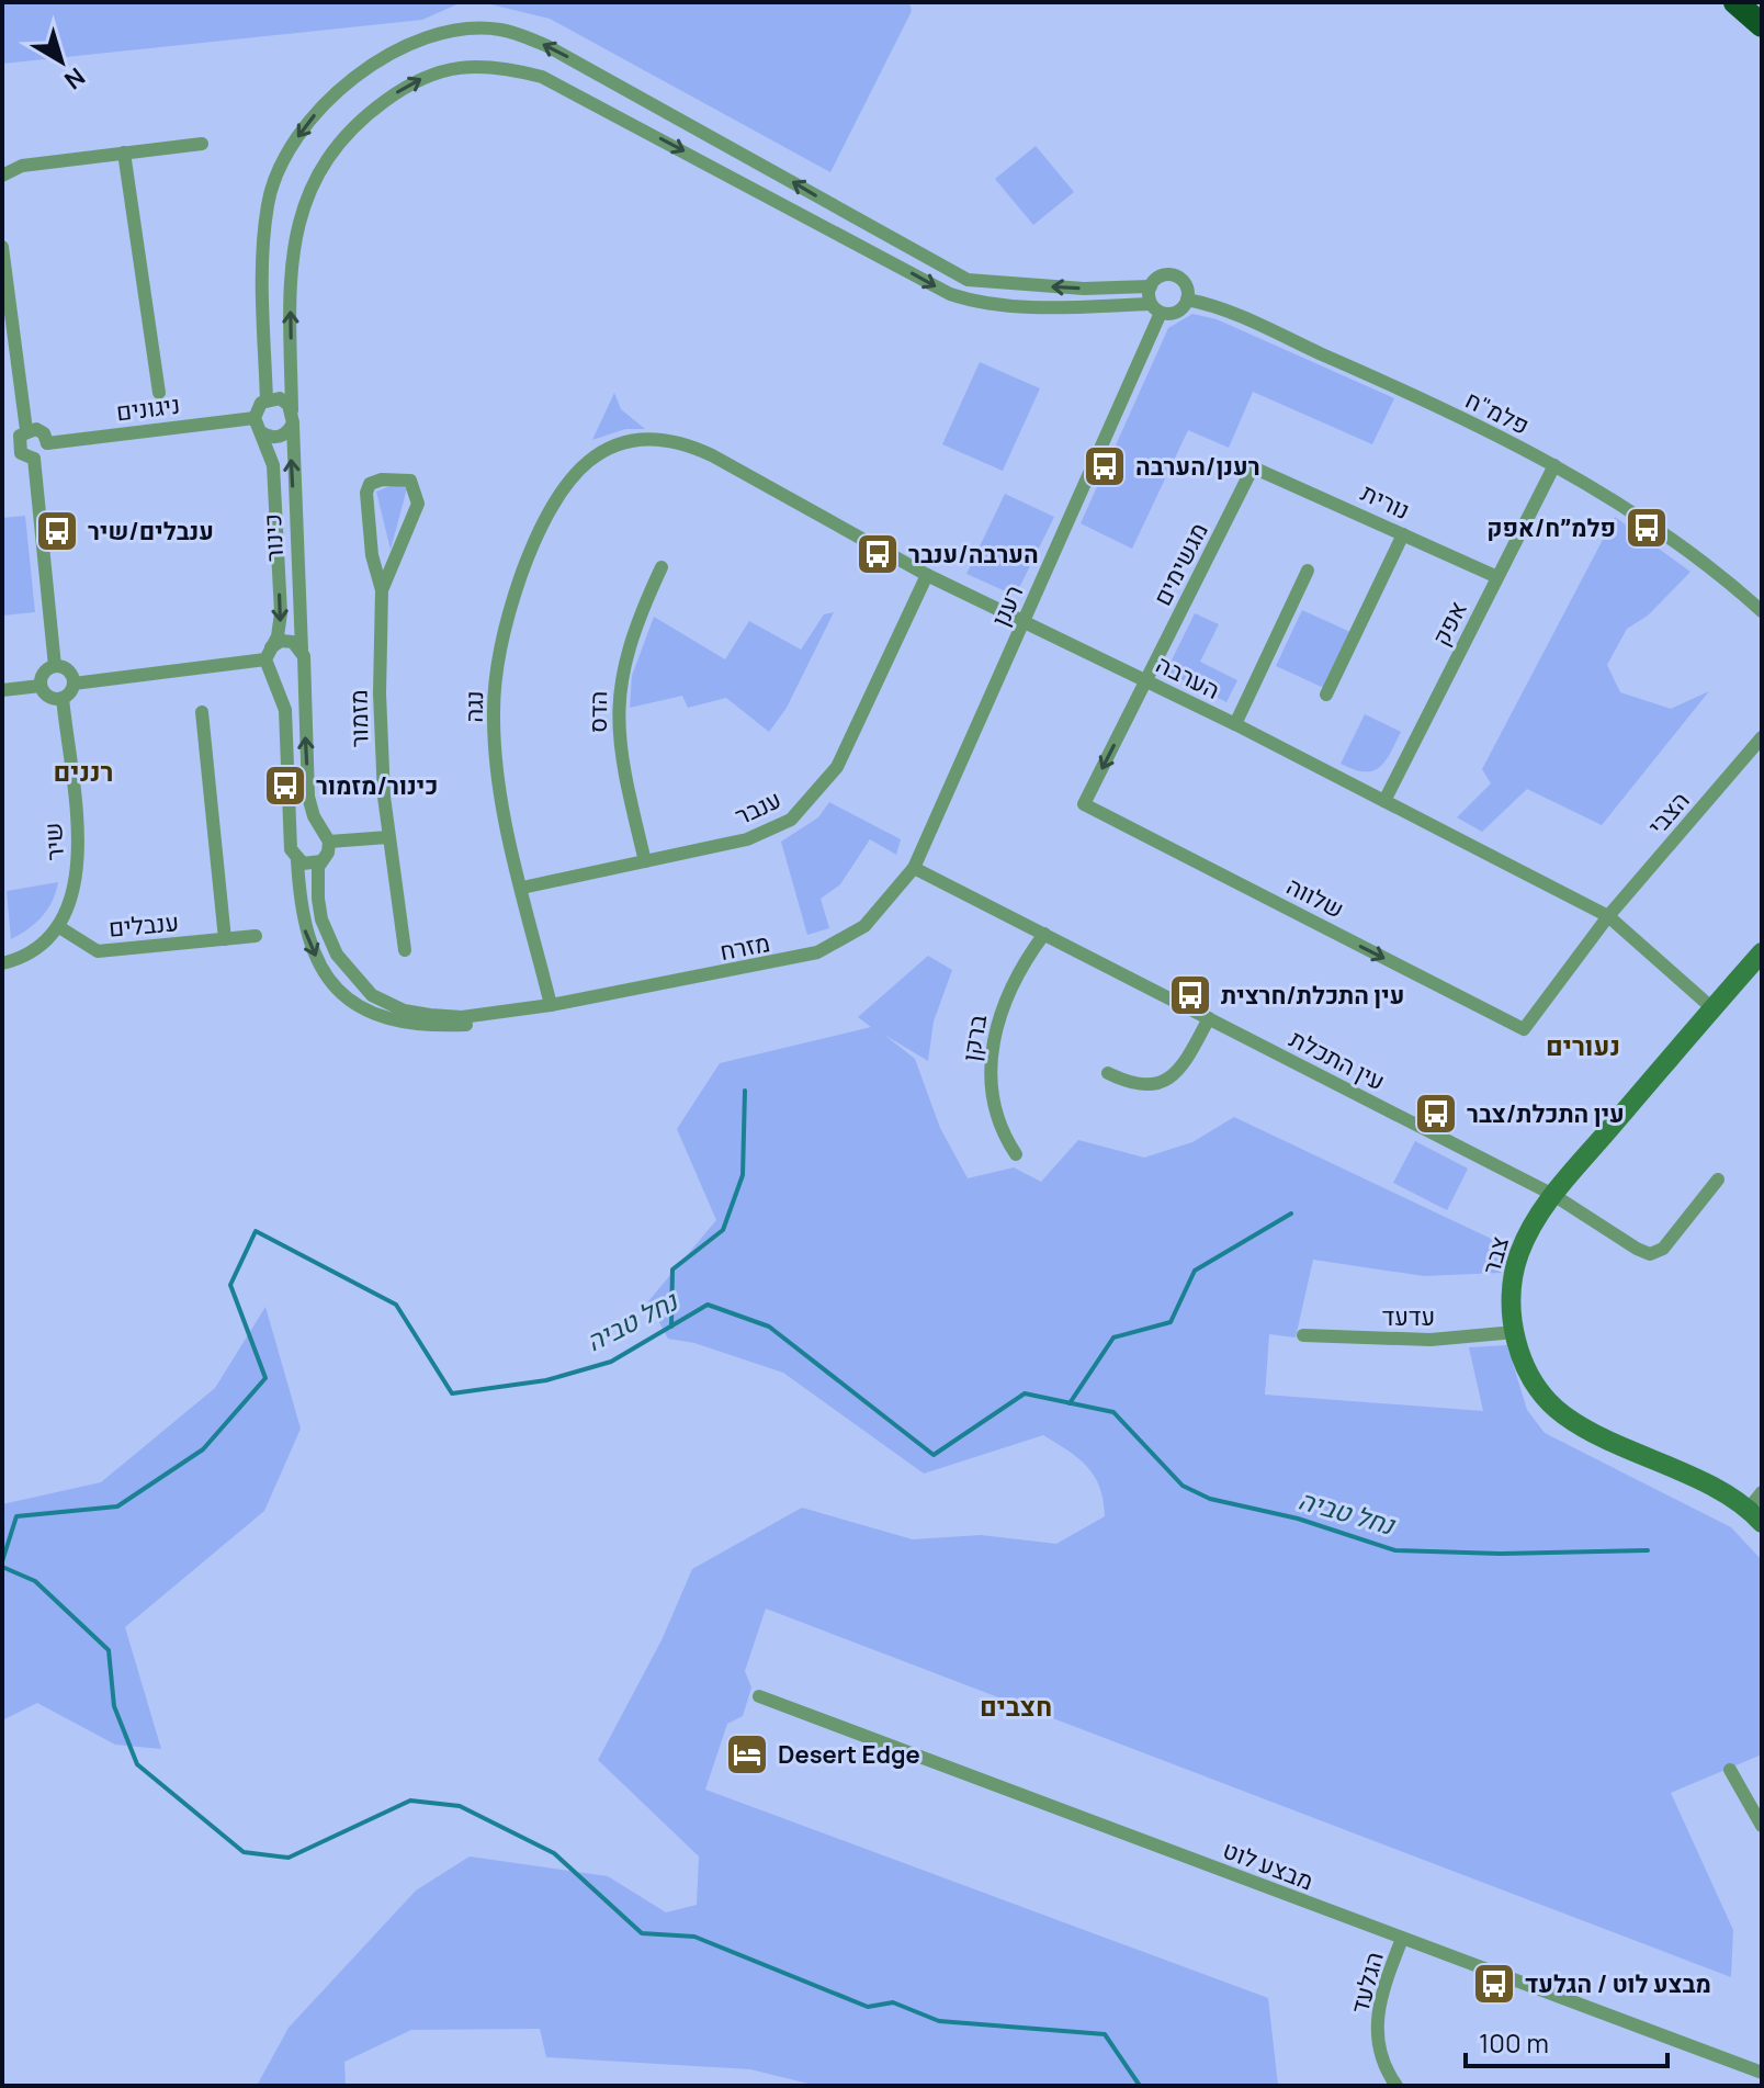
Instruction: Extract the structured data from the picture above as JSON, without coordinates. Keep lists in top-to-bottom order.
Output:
{
  "streets": {
    "street": [
      "ניגונים",
      "פלמ\"ח",
      "נורית",
      "כינור",
      "מגשימים",
      "רענן",
      "אפק",
      "הערבה",
      "נגה",
      "הדס",
      "מזמור",
      "ענבר",
      "הצבי",
      "שיר",
      "שלווה",
      "ענבלים",
      "מזרח",
      "ברקן",
      "עין התכלת",
      "צבר",
      "עדעד",
      "מבצע לוט",
      "הגלעד"
    ]
  },
  "crossings": [
    ["ניגונים", "כינור"],
    ["פלמ\"ח", "כינור"],
    ["פלמ\"ח", "רענן"],
    ["פלמ\"ח", "אפק"],
    ["נורית", "מגשימים"],
    ["נורית", "אפק"],
    ["כינור", "רענן"],
    ["מגשימים", "הערבה"],
    ["מגשימים", "שלווה"],
    ["רענן", "הערבה"],
    ["רענן", "מזרח"],
    ["רענן", "עין התכלת"],
    ["אפק", "הערבה"],
    ["הערבה", "נגה"],
    ["הערבה", "ענבר"],
    ["הערבה", "הצבי"],
    ["הערבה", "שלווה"],
    ["הערבה", "צבר"],
    ["נגה", "ענבר"],
    ["נגה", "מזרח"],
    ["הדס", "ענבר"],
    ["הצבי", "שלווה"],
    ["שיר", "ענבלים"],
    ["מזרח", "עין התכלת"],
    ["ברקן", "עין התכלת"],
    ["עין התכלת", "צבר"],
    ["צבר", "עדעד"],
    ["מבצע לוט", "הגלעד"]
  ],
  "districts": ["רננים", "נעורים", "חצבים"],
  "water": ["נחל טביה"],
  "places": {
    "bus stop": [
      "רענן/הערבה",
      "פלמ״ח/אפק",
      "ענבלים/שיר",
      "הערבה/ענבר",
      "כינור/מזמור",
      "עין התכלת/חרצית",
      "עין התכלת/צבר",
      "מבצע לוט / הגלעד"
    ],
    "hotel": ["Desert Edge"]
  },
  "scale_bar": "100 m",
  "north": "bottom right"
}
